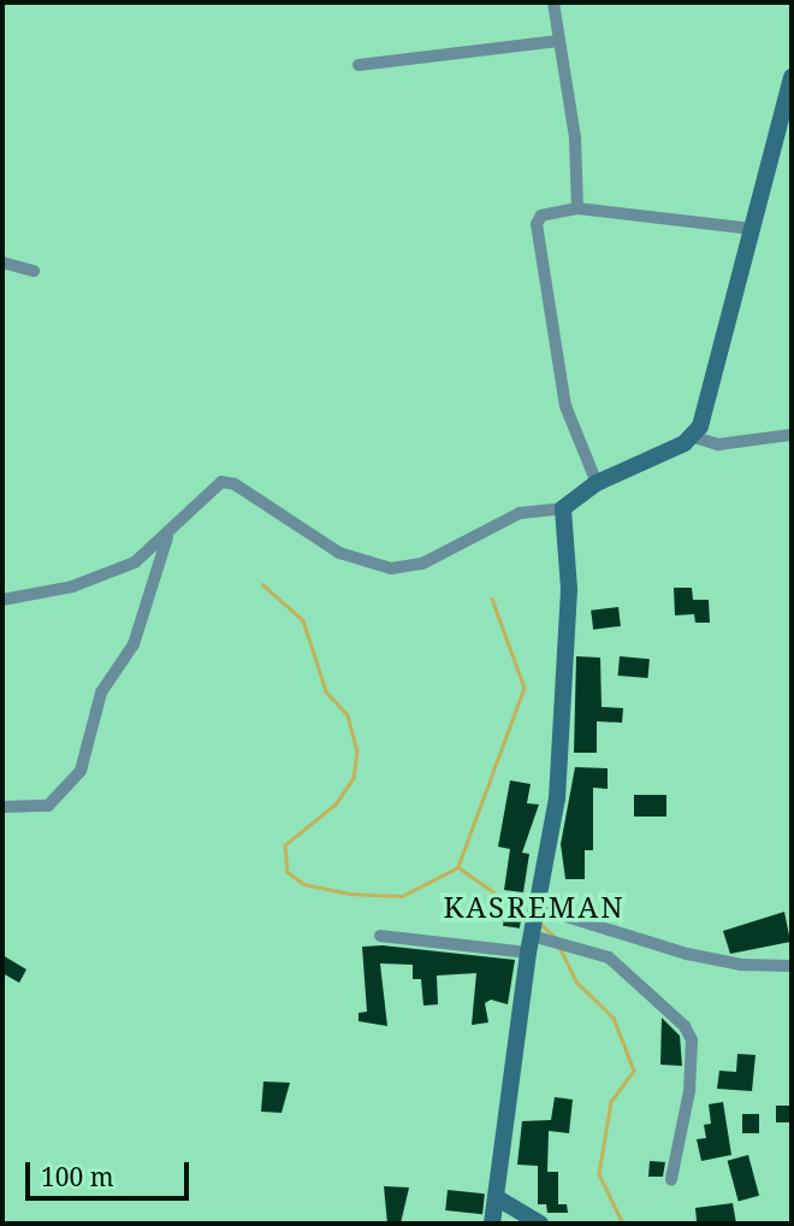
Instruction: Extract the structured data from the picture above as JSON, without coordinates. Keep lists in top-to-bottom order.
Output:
{
  "districts": ["KASREMAN"],
  "scale_bar": "100 m"
}
